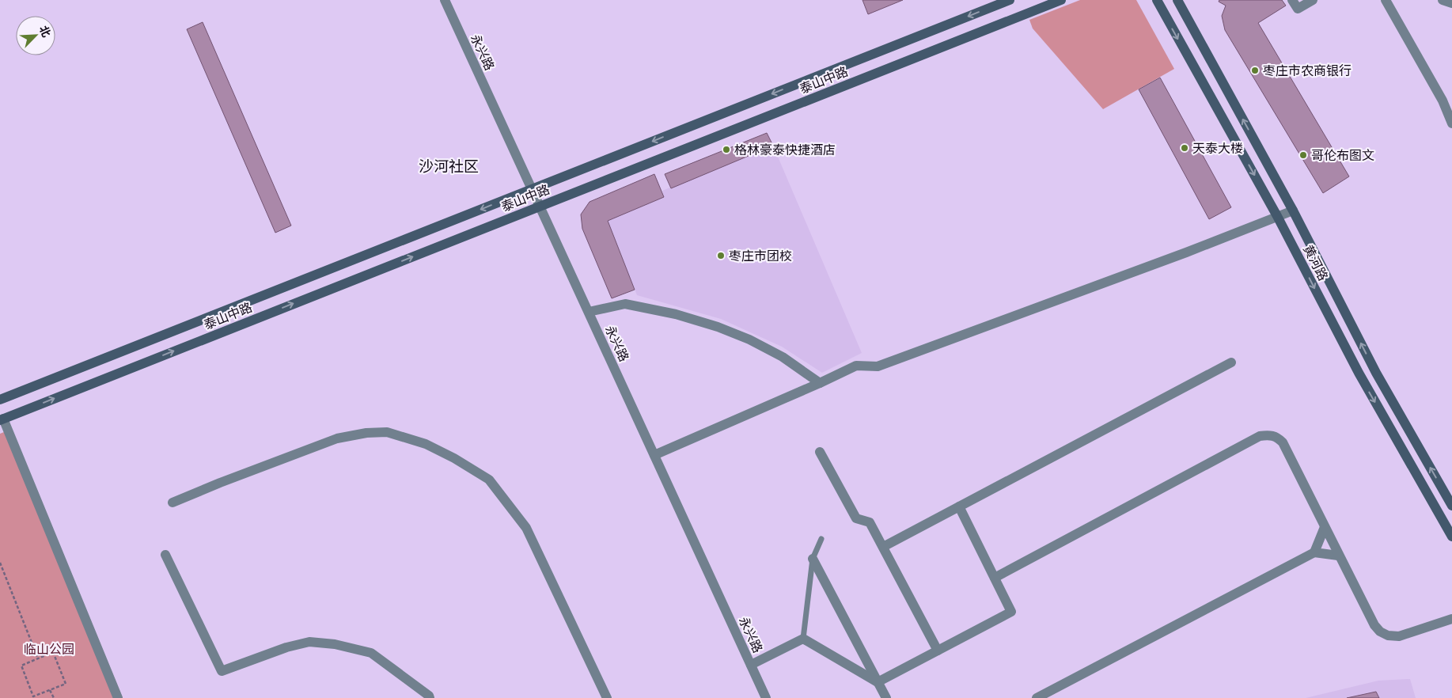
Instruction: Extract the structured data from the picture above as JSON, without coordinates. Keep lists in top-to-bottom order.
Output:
{
  "streets": {
    "main road": ["泰山中路", "黄河路"],
    "street": ["永兴路"]
  },
  "crossings": [
    ["永兴路", "泰山中路"]
  ],
  "districts": ["沙河社区"],
  "parks": ["临山公园"],
  "places": [
    "枣庄市农商银行",
    "天泰大楼",
    "格林豪泰快捷酒店",
    "哥伦布图文",
    "枣庄市团校"
  ],
  "north": "top right"
}
